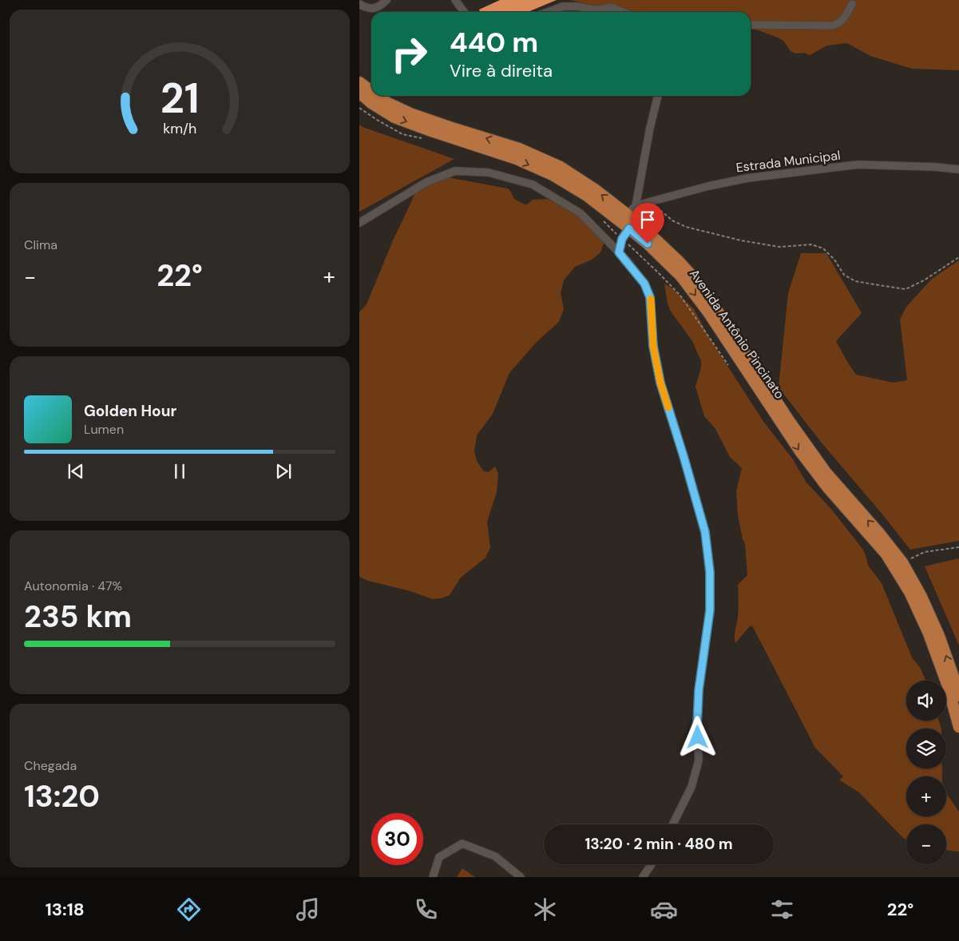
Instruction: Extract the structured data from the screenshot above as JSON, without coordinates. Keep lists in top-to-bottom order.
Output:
{
  "streets": {
    "main road": ["Avenida Antônio Pincinato"],
    "street": ["Estrada Municipal"]
  },
  "crossings": [
    ["Estrada Municipal", "Avenida Antônio Pincinato"]
  ],
  "page": {
    "turn": ["440 m", "Vire à direita"],
    "tile": [
      "Clima",
      ["Autonomia · 47%", "235 km"],
      ["Chegada", "13:20"]
    ],
    "heat": ["−", "22°", "+"],
    "song": ["Golden Hour", "Lumen"],
    "map_buttons": ["+", "−"],
    "limit": "30",
    "trip": "13:20 · 2 min · 480 m",
    "tabs": ["13:18", "22°"],
    "gauge": ["21", "km/h"]
  }
}
